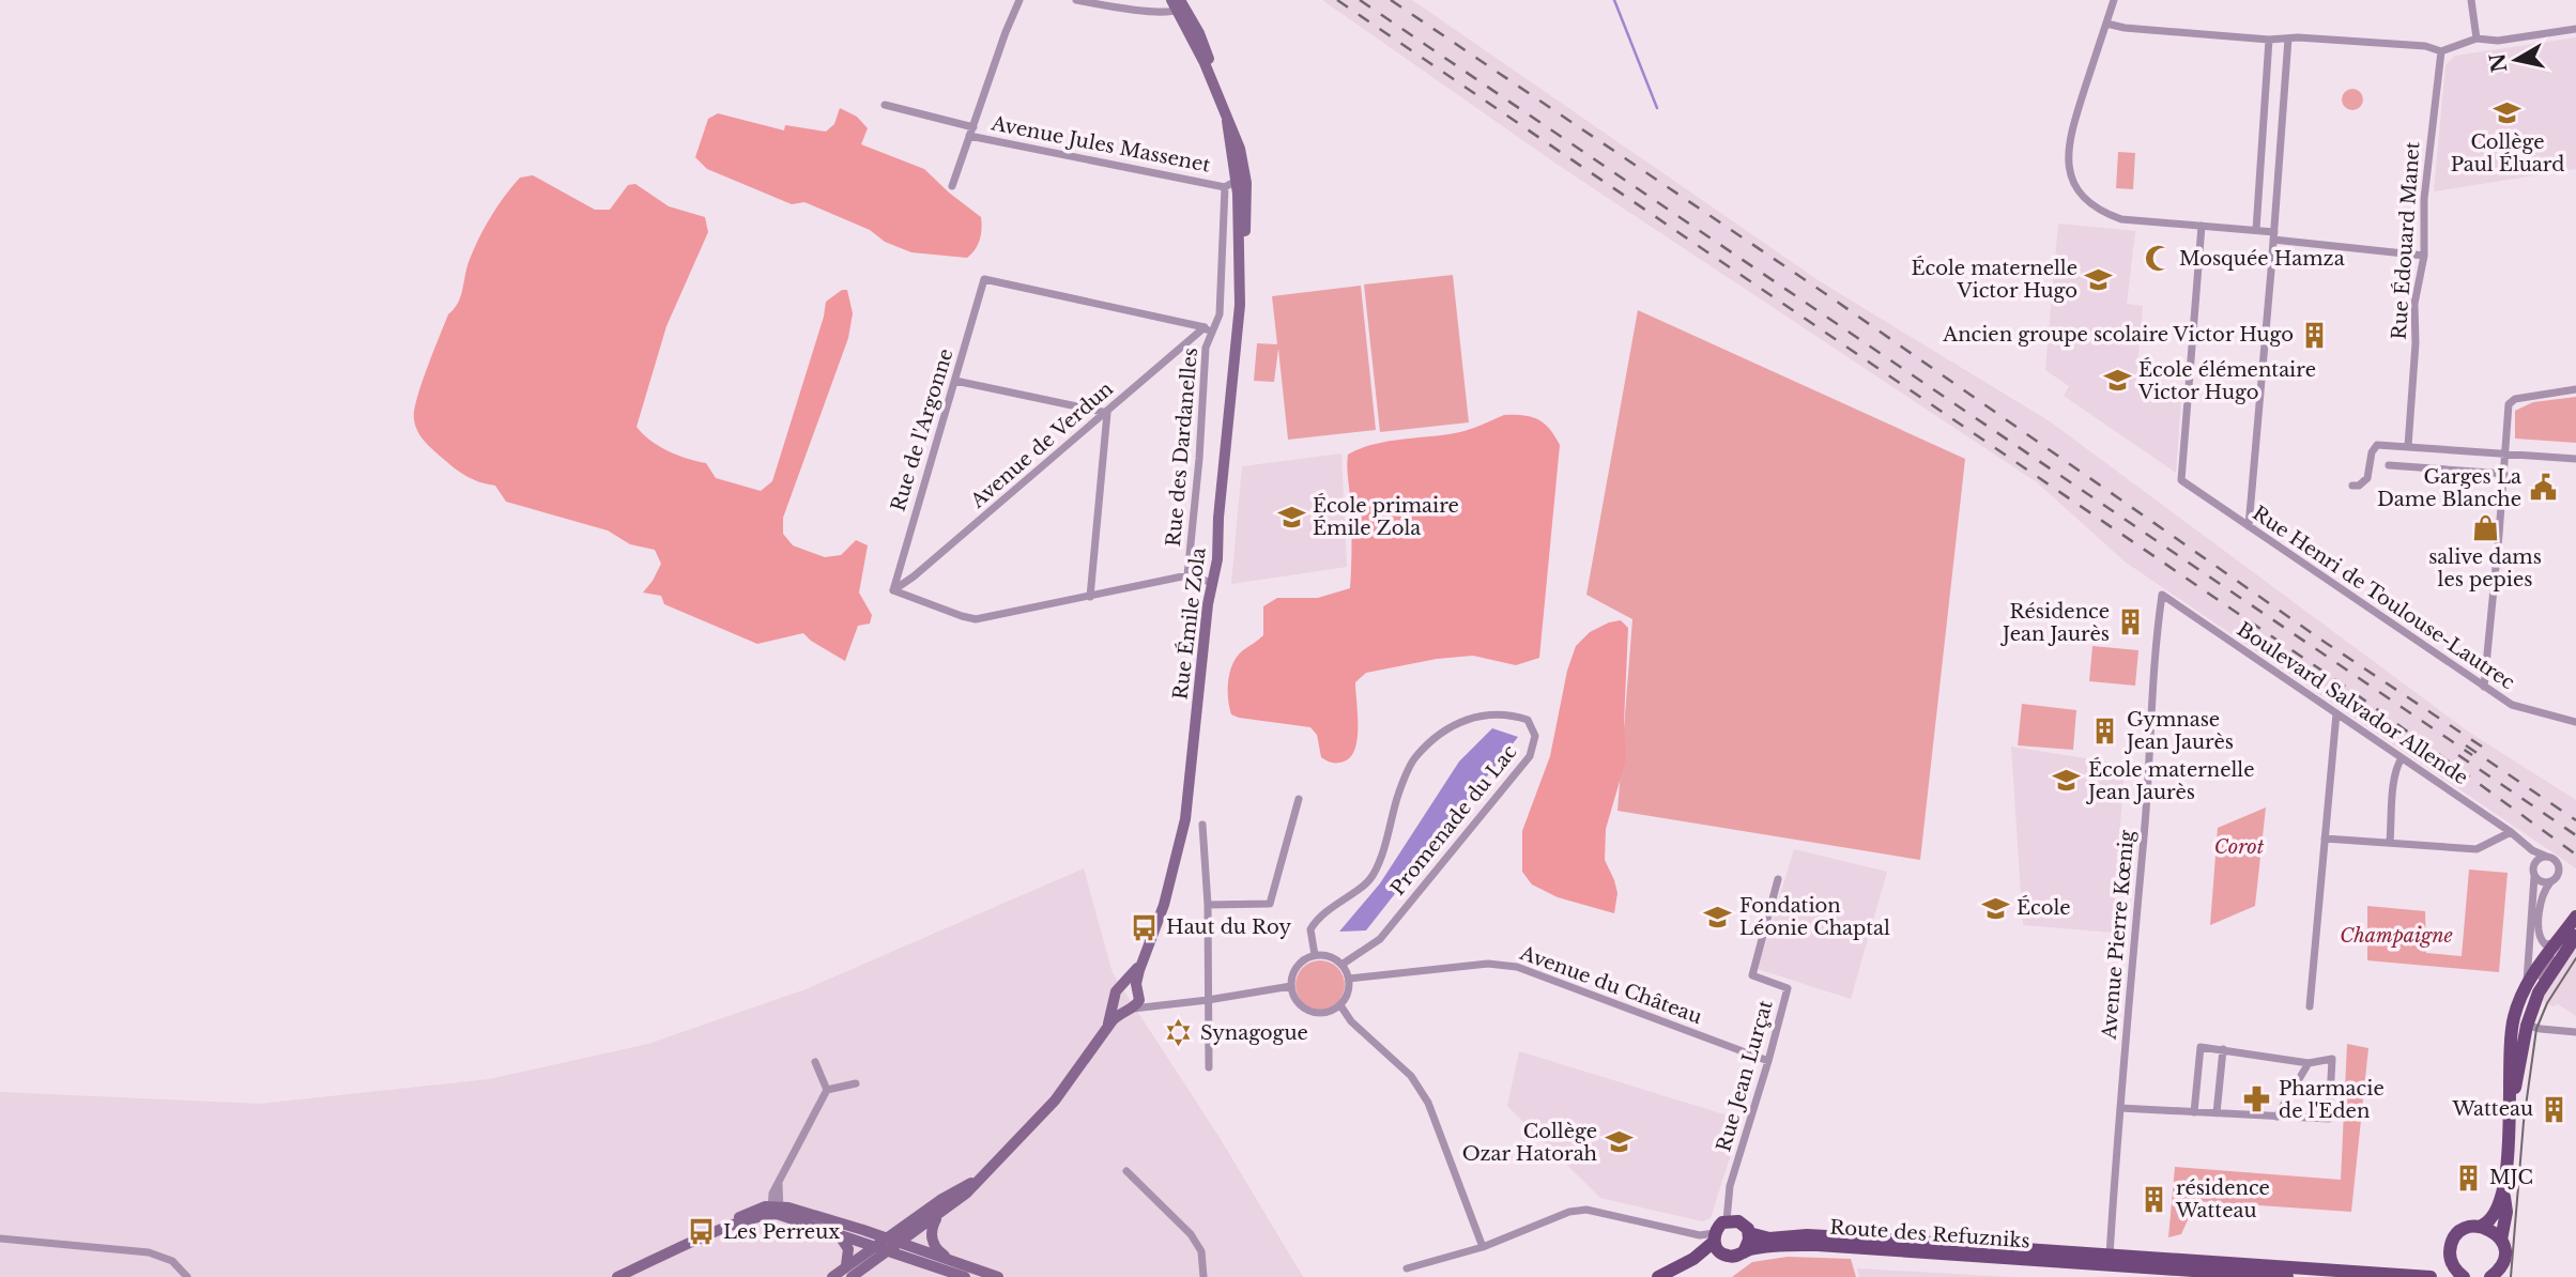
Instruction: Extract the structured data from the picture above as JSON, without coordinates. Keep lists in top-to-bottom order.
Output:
{
  "streets": {
    "main road": ["Rue Émile Zola", "Route des Refuzniks"],
    "street": [
      "Avenue Jules Massenet",
      "Rue Édouard Manet",
      "Rue de l'Argonne",
      "Avenue de Verdun",
      "Rue des Dardanelles",
      "Rue Henri de Toulouse-Lautrec",
      "Boulevard Salvador Allende",
      "Promenade du Lac",
      "Avenue Pierre Kœnig",
      "Avenue du Château",
      "Rue Jean Lurçat"
    ]
  },
  "crossings": [
    ["Avenue Jules Massenet", "Rue des Dardanelles"],
    ["Avenue Jules Massenet", "Rue Émile Zola"],
    ["Rue de l'Argonne", "Avenue de Verdun"],
    ["Rue de l'Argonne", "Rue des Dardanelles"],
    ["Avenue de Verdun", "Rue des Dardanelles"],
    ["Rue des Dardanelles", "Rue Émile Zola"],
    ["Boulevard Salvador Allende", "Avenue Pierre Kœnig"],
    ["Promenade du Lac", "Avenue du Château"],
    ["Avenue Pierre Kœnig", "Route des Refuzniks"],
    ["Avenue du Château", "Rue Jean Lurçat"],
    ["Rue Jean Lurçat", "Route des Refuzniks"]
  ],
  "parks": ["Corot", "Champaigne"],
  "places": {
    "school or university": [
      "Collège Paul Éluard",
      "École maternelle Victor Hugo",
      "École élémentaire Victor Hugo",
      "École primaire Émile Zola",
      "École maternelle Jean Jaurès",
      "École",
      "Fondation Léonie Chaptal",
      "Collège Ozar Hatorah"
    ],
    "mosque": ["Mosquée Hamza"],
    "building": [
      "Ancien groupe scolaire Victor Hugo",
      "Résidence Jean Jaurès",
      "Gymnase Jean Jaurès",
      "Watteau",
      "MJC",
      "résidence Watteau"
    ],
    "public building": ["Garges La Dame Blanche"],
    "shop": ["salive dams les pepies"],
    "bus stop": ["Haut du Roy", "Les Perreux"],
    "synagogue": ["Synagogue"],
    "pharmacy": ["Pharmacie de l'Eden"]
  },
  "north": "left"
}
